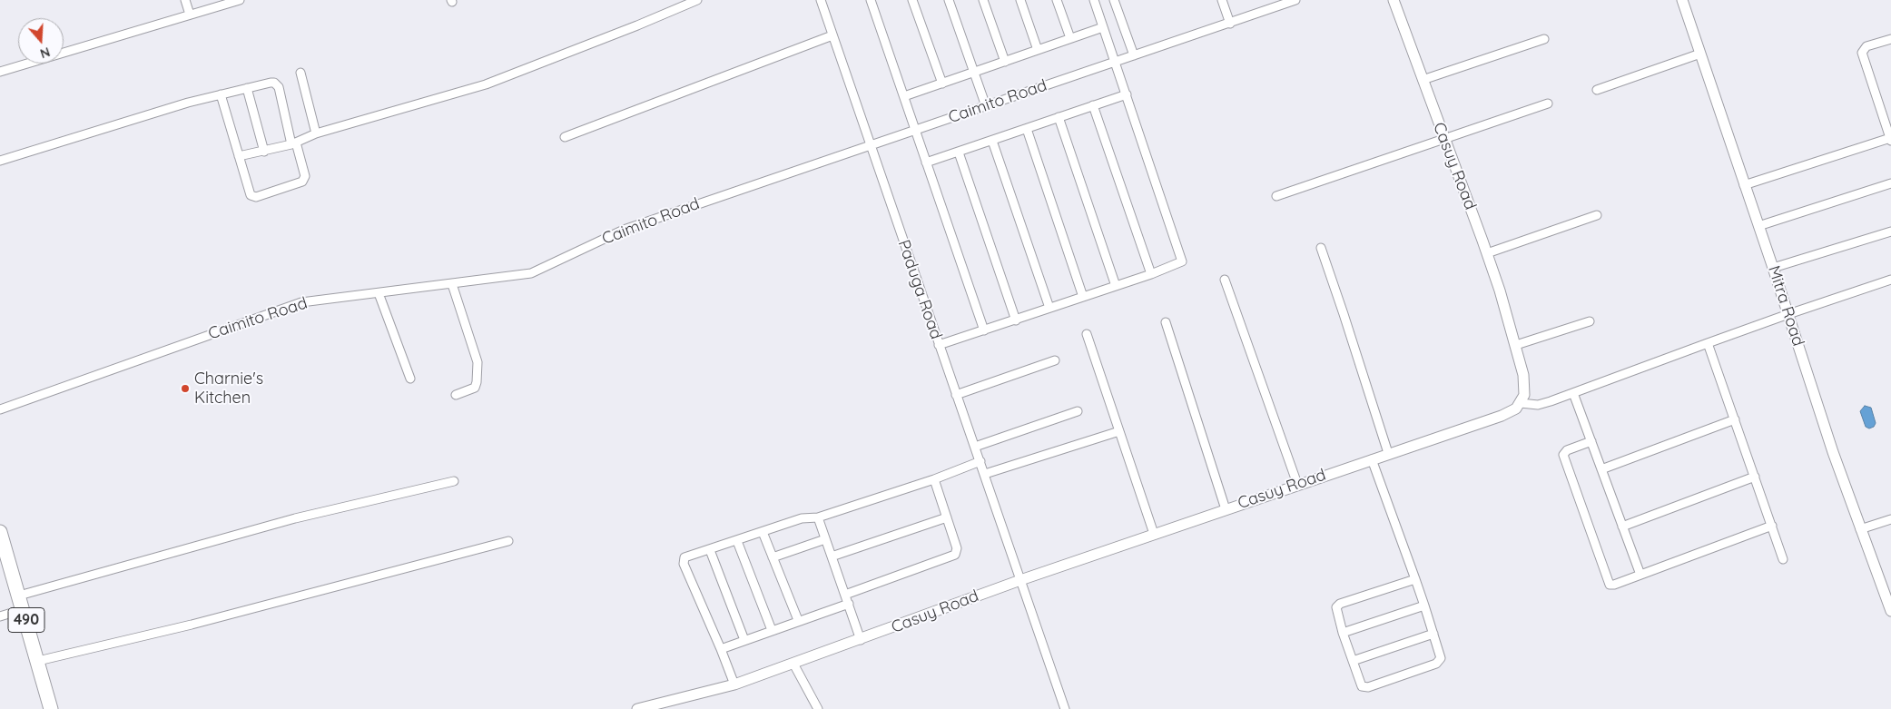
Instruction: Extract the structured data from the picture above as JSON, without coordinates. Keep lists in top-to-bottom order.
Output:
{
  "streets": {
    "main road": ["490"],
    "street": [
      "Caimito Road",
      "Casuy Road",
      "Paduga Road",
      "Mitra Road"
    ]
  },
  "crossings": [
    ["Caimito Road", "Paduga Road"],
    ["Casuy Road", "Paduga Road"]
  ],
  "places": ["Charnie's Kitchen"],
  "north": "bottom"
}
